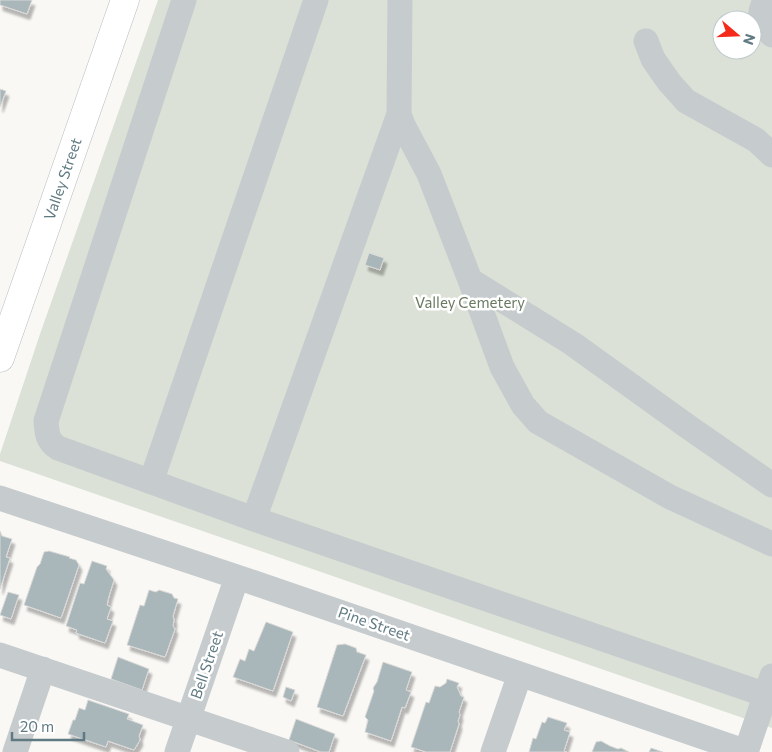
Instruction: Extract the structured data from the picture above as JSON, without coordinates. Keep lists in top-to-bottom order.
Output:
{
  "streets": {
    "main road": ["Valley Street"],
    "street": ["Pine Street", "Bell Street"]
  },
  "crossings": [
    ["Pine Street", "Bell Street"]
  ],
  "parks": ["Valley Cemetery"],
  "scale_bar": "20 m",
  "north": "right"
}
